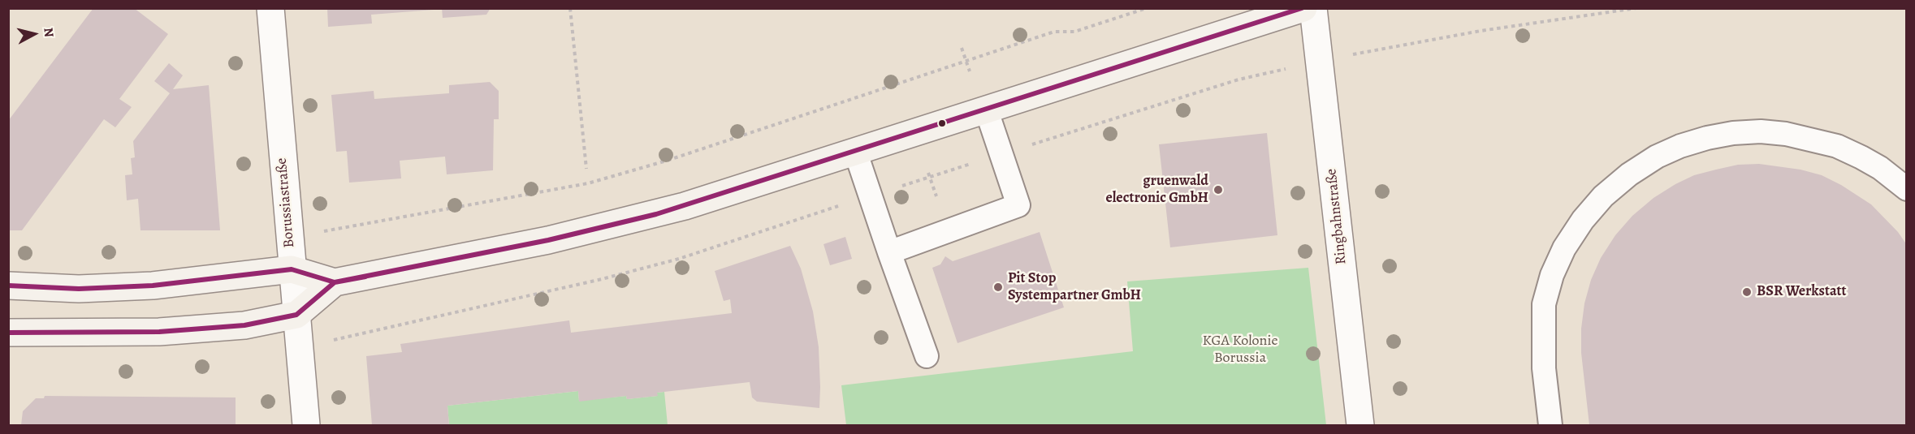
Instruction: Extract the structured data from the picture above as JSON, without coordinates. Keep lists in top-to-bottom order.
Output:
{
  "streets": {
    "street": ["Borussiastraße", "Ringbahnstraße"]
  },
  "parks": ["KGA Kolonie Borussia"],
  "places": ["gruenwald electronic GmbH", "Pit Stop Systempartner GmbH", "BSR Werkstatt"],
  "north": "right"
}
